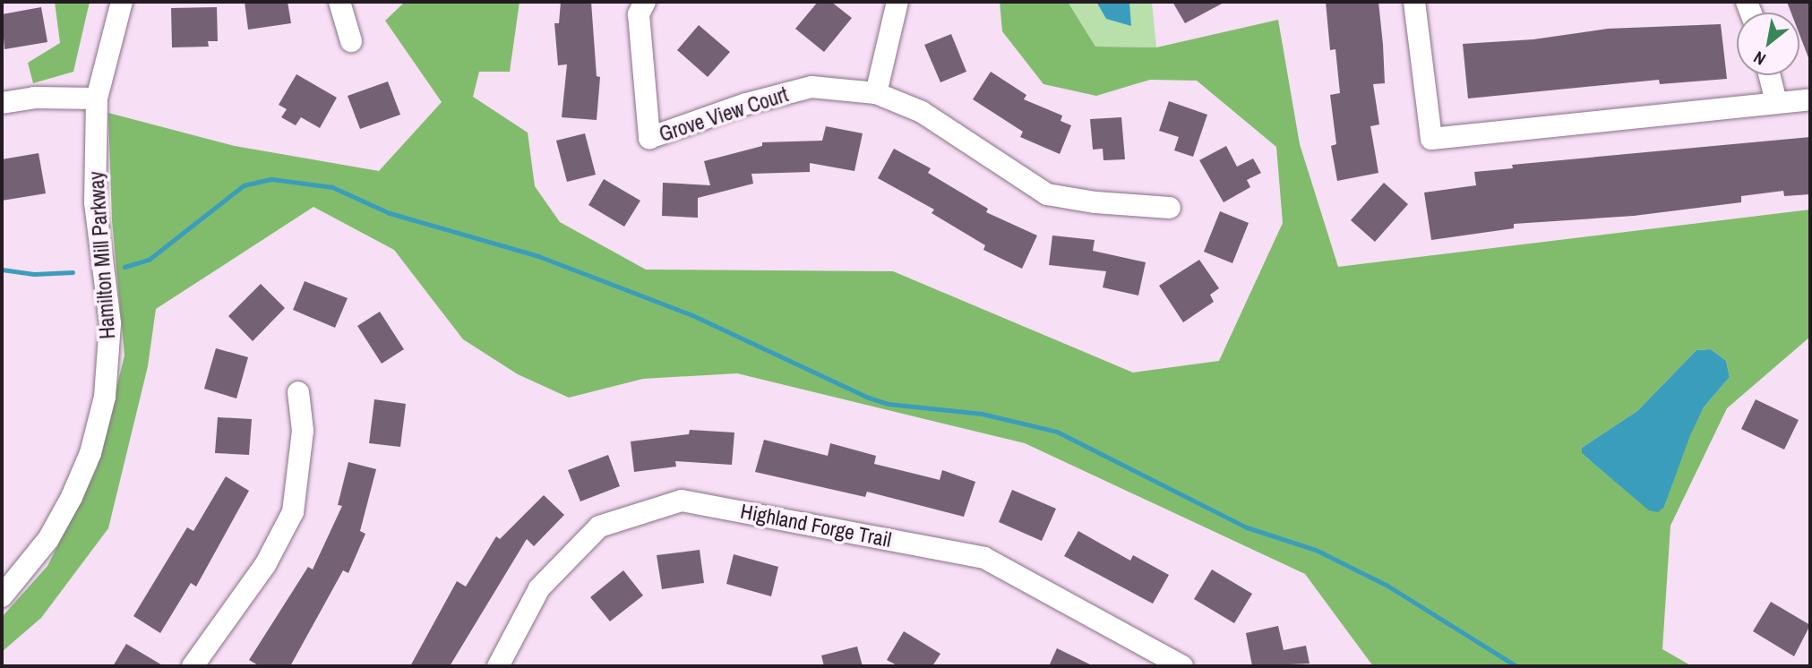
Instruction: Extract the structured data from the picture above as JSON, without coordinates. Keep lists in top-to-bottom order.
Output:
{
  "streets": {
    "street": ["Grove View Court", "Hamilton Mill Parkway", "Highland Forge Trail"]
  },
  "north": "bottom left"
}
